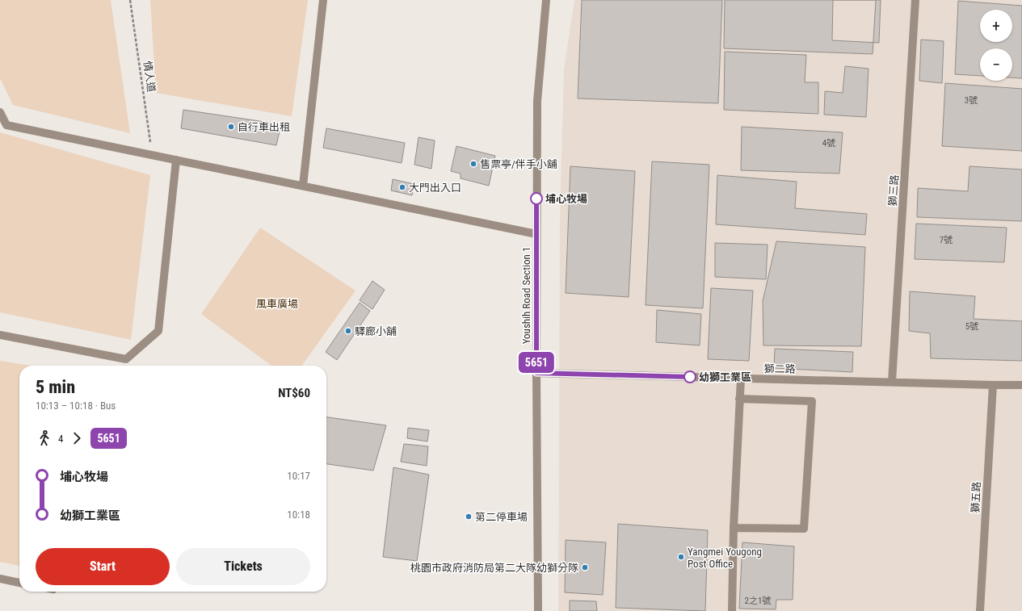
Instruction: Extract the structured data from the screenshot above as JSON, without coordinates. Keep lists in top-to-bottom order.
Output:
{
  "streets": {
    "street": [
      "獅三路",
      "Youshih Road Section 1",
      "獅二路",
      "獅五路"
    ],
    "path": ["情人道"]
  },
  "crossings": [
    ["獅三路", "獅二路"],
    ["Youshih Road Section 1", "獅二路"],
    ["獅二路", "獅五路"]
  ],
  "parks": ["風車廣場"],
  "places": [
    "自行車出租",
    "售票亭/伴手小舖",
    "大門出入口",
    "埔心牧場",
    "驛廊小舖",
    "幼獅工業區",
    "第二停車場",
    "Yangmei Yougong Post Office",
    "桃園市政府消防局第二大隊幼獅分隊"
  ],
  "lines": ["bus line 5651"],
  "house_numbers": [
    "3號",
    "4號",
    "7號",
    "5號",
    "2之1號"
  ],
  "page": {
    "on_map": "5651",
    "map_buttons": ["+", "−"],
    "heading": ["5 min", "10:13 – 10:18 · Bus", "NT$60"],
    "legs": ["4", "5651"],
    "list": [
      {
        "name": "埔心牧場",
        "value": "10:17"
      },
      {
        "name": "幼獅工業區",
        "value": "10:18"
      }
    ],
    "buttons": ["Start", "Tickets"]
  }
}
